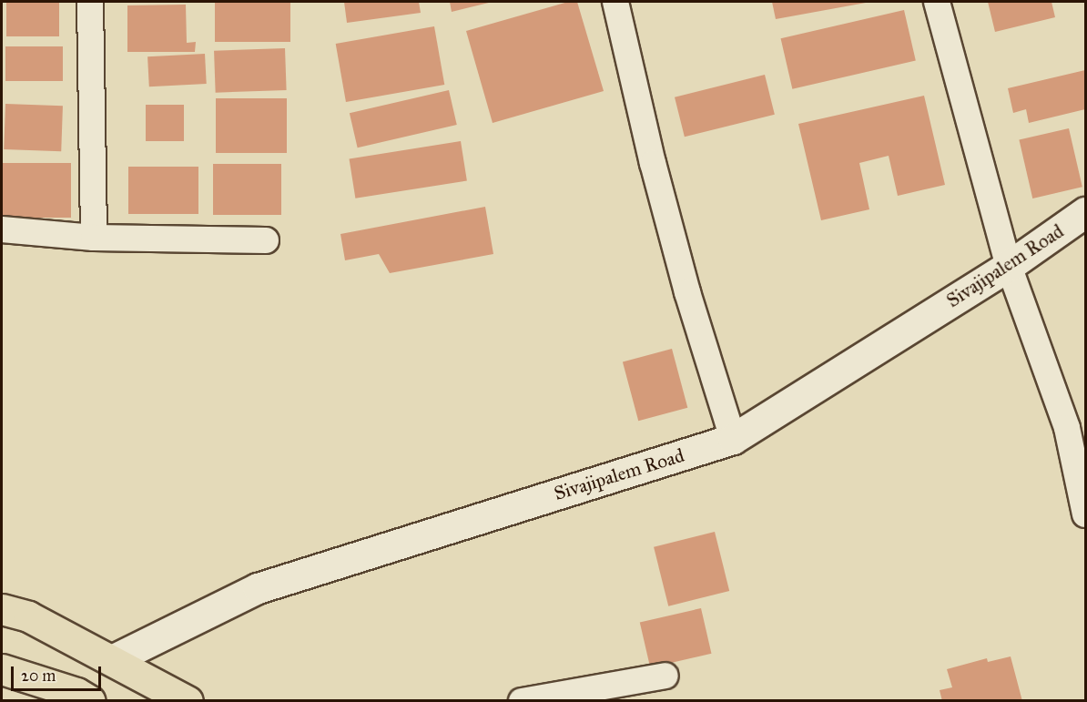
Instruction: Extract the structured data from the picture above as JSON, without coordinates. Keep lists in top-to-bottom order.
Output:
{
  "streets": {
    "main road": ["Sivajipalem Road"]
  },
  "scale_bar": "20 m"
}
